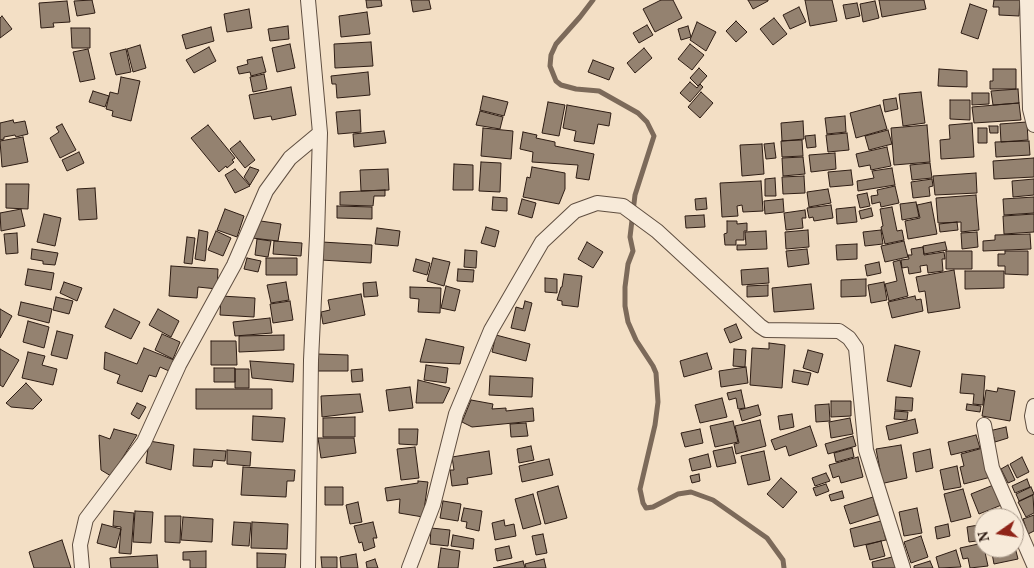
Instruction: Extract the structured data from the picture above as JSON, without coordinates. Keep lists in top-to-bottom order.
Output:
{
  "north": "left"
}
